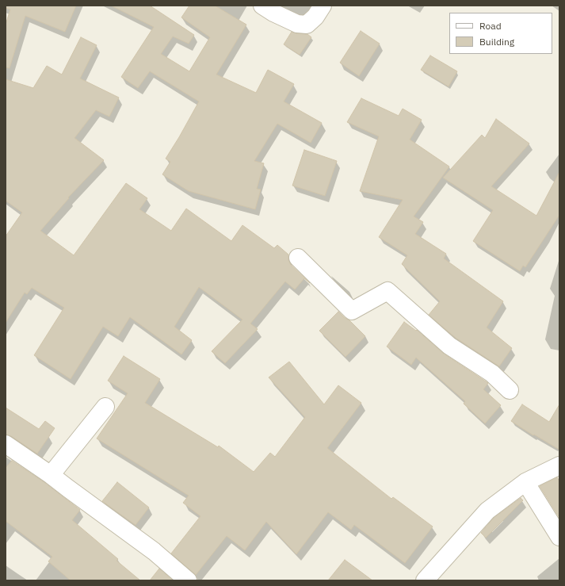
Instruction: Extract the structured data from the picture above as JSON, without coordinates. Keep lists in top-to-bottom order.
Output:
{
  "legend": ["Road", "Building"]
}
